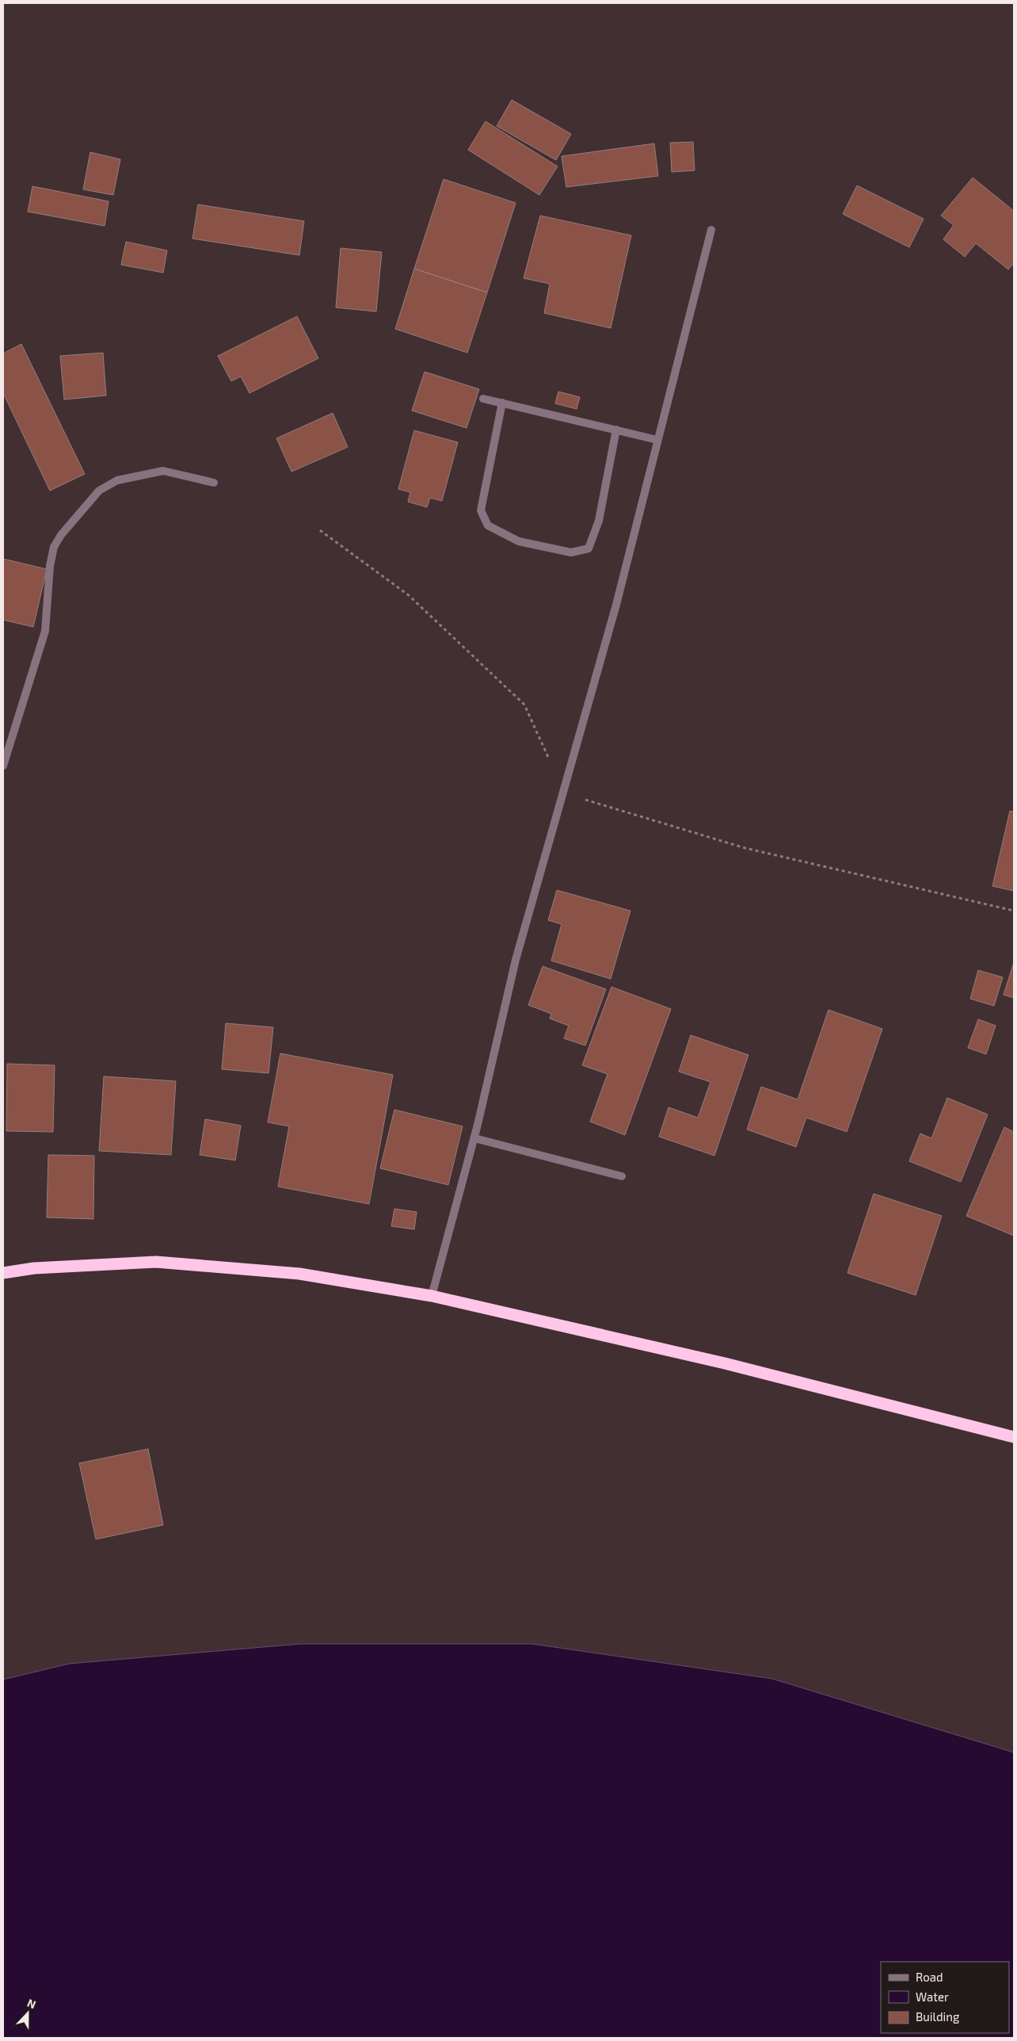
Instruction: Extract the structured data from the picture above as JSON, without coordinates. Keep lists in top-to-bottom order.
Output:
{
  "legend": ["Road", "Water", "Building"],
  "north": "top"
}
